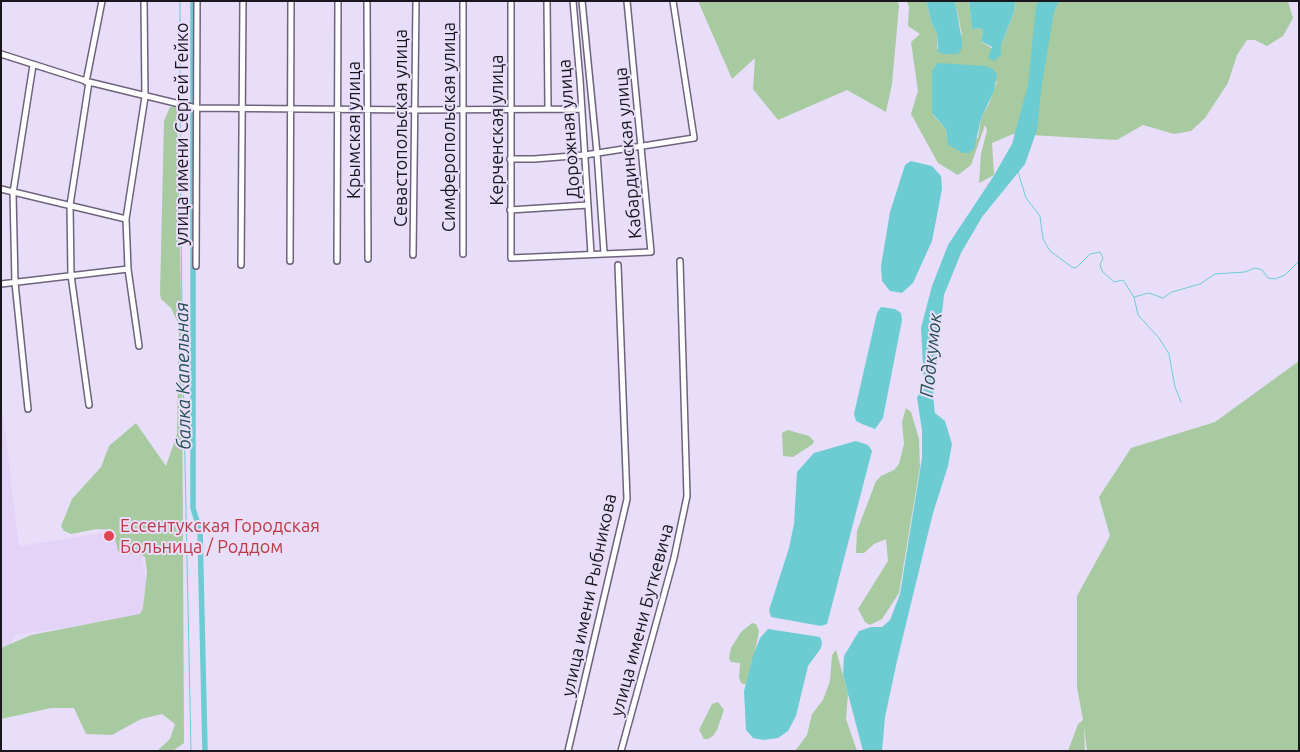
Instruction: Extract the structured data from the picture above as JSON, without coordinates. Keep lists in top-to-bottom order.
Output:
{
  "streets": {
    "street": [
      "Симферопольская улица",
      "Севастопольская улица",
      "Дорожная улица",
      "Крымская улица",
      "Керченская улица",
      "улица имени Сергей Гейко",
      "Кабардинская улица",
      "улица имени Рыбникова",
      "улица имени Буткевича"
    ]
  },
  "crossings": [
    ["Дорожная улица", "Кабардинская улица"],
    ["Керченская улица", "Кабардинская улица"]
  ],
  "water": ["Подкумок", "балка Капельная"],
  "places": ["Ессентукская Городская Больница / Роддом"]
}
